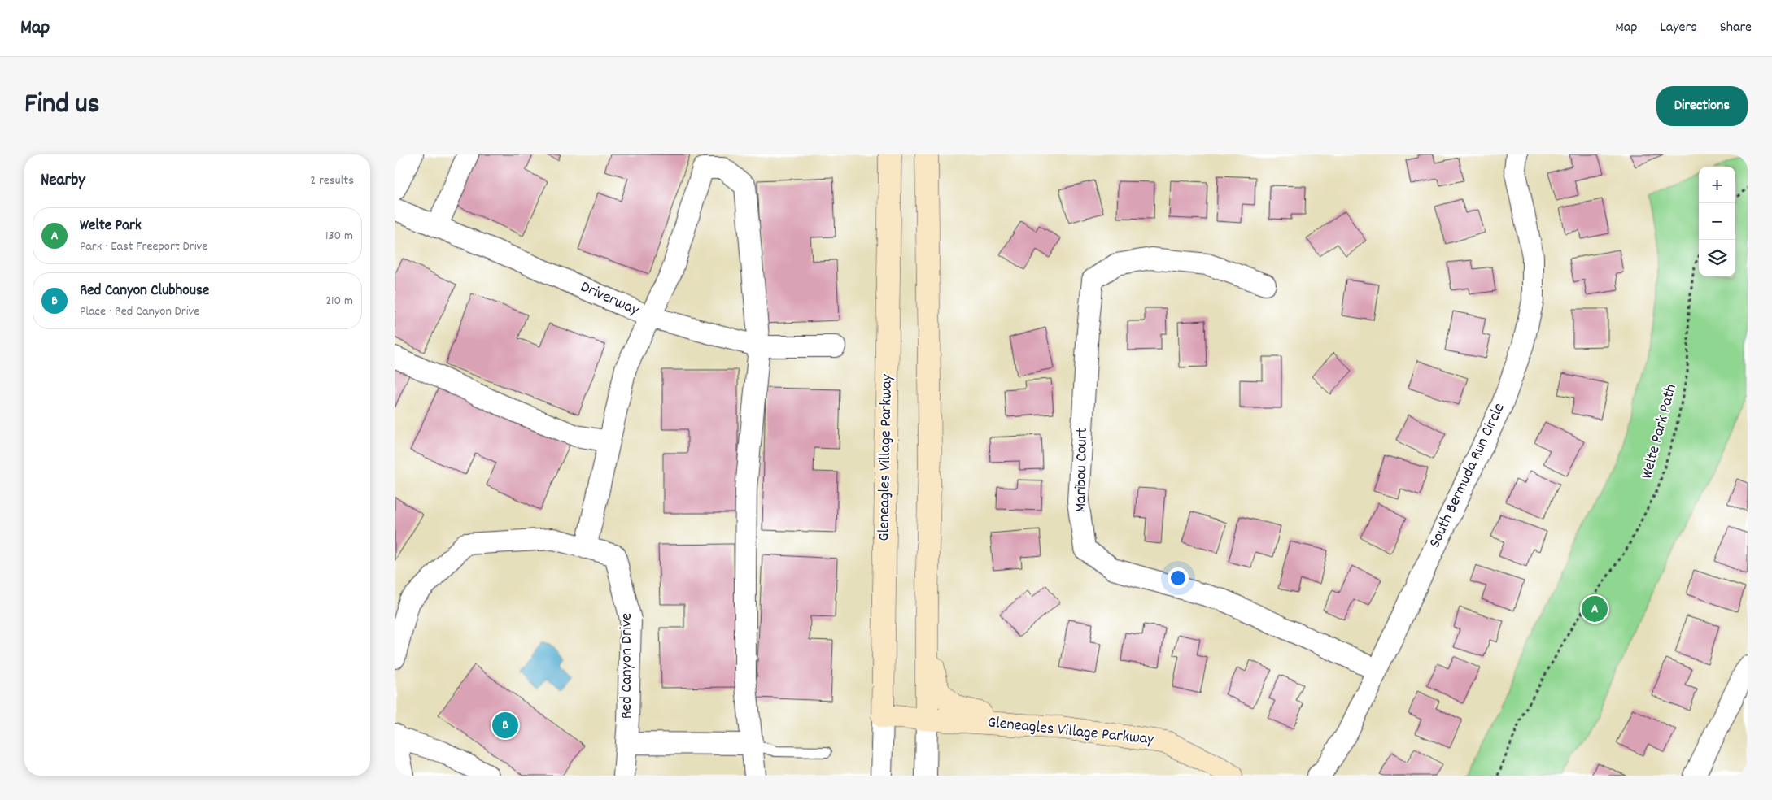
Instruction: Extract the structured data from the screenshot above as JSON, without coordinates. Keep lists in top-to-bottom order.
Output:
{
  "streets": {
    "street": [
      "Driverway",
      "Gleneagles Village Parkway",
      "Maribou Court",
      "South Bermuda Run Circle",
      "Red Canyon Drive"
    ],
    "path": ["Welte Park Path"]
  },
  "crossings": [
    ["Maribou Court", "South Bermuda Run Circle"]
  ],
  "page": {
    "header": "Map",
    "nav": ["Map", "Layers", "Share"],
    "title": "Find us",
    "buttons": "Directions",
    "heading": ["Nearby", "2 results"],
    "map_buttons": ["+", "−"],
    "list": [
      {
        "mark": "A",
        "name": "Welte Park",
        "note": "Park · East Freeport Drive",
        "value": "130 m"
      },
      {
        "mark": "B",
        "name": "Red Canyon Clubhouse",
        "note": "Place · Red Canyon Drive",
        "value": "210 m"
      }
    ],
    "pins": ["A", "B"]
  }
}
